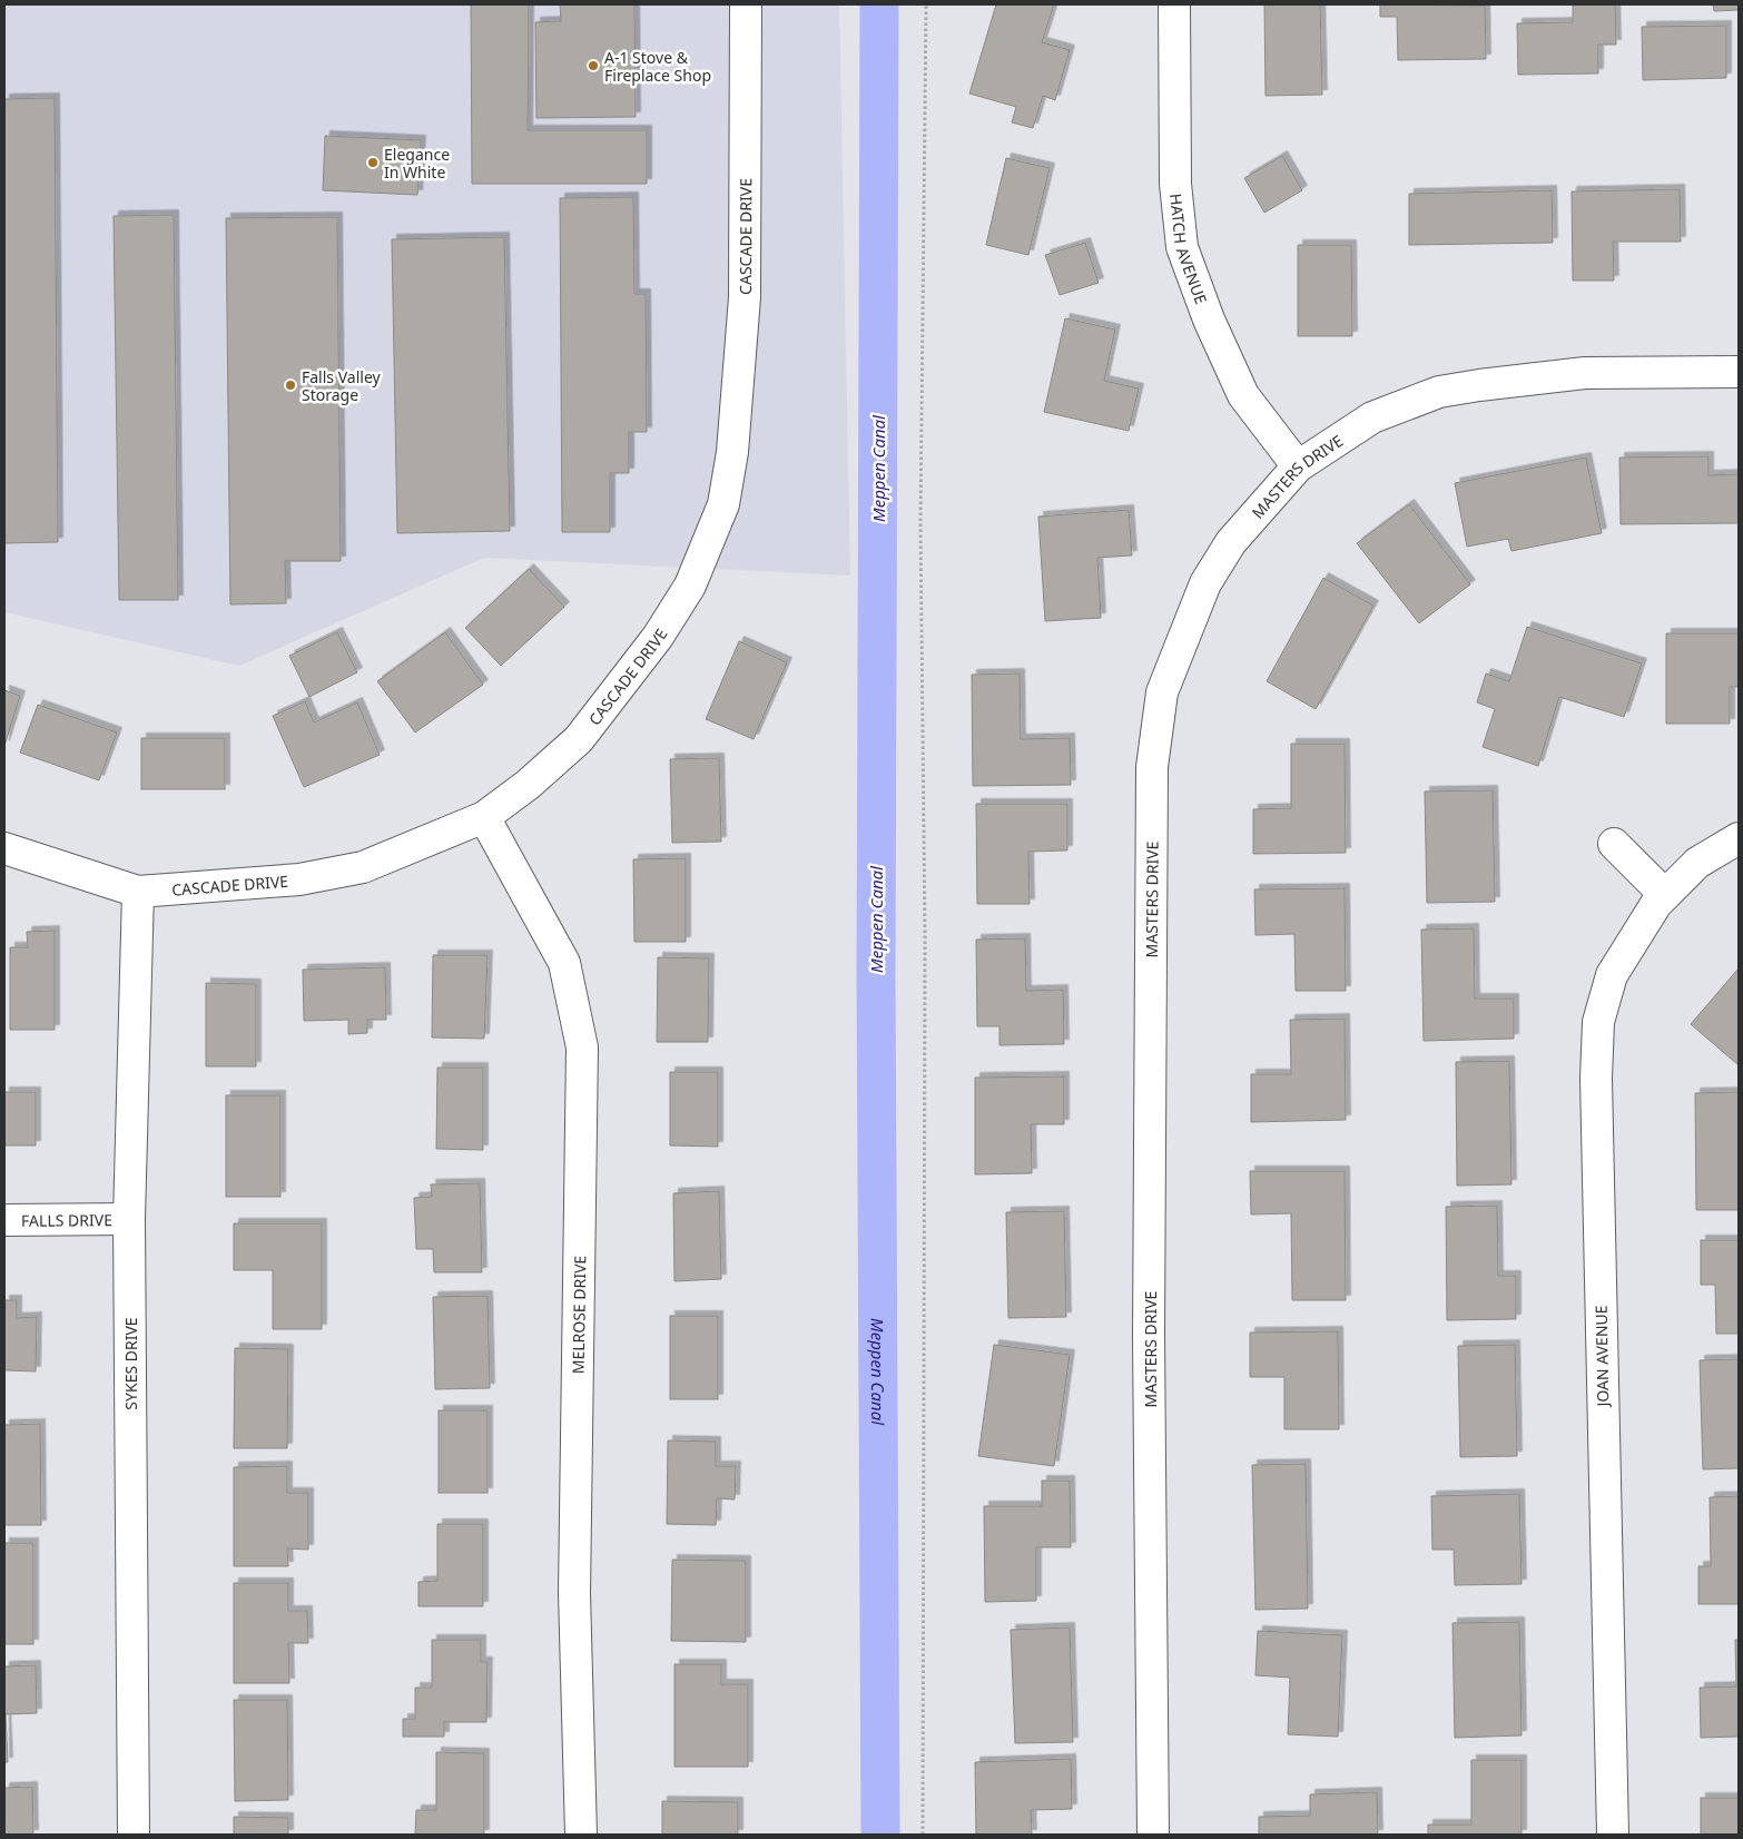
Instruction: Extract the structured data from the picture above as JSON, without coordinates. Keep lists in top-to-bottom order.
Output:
{
  "streets": {
    "street": [
      "CASCADE DRIVE",
      "HATCH AVENUE",
      "MASTERS DRIVE",
      "FALLS DRIVE",
      "MELROSE DRIVE",
      "JOAN AVENUE",
      "SYKES DRIVE"
    ]
  },
  "crossings": [
    ["CASCADE DRIVE", "MELROSE DRIVE"],
    ["CASCADE DRIVE", "SYKES DRIVE"],
    ["HATCH AVENUE", "MASTERS DRIVE"],
    ["FALLS DRIVE", "SYKES DRIVE"]
  ],
  "water": ["Meppen Canal"],
  "places": ["A-1 Stove & Fireplace Shop", "Elegance In White", "Falls Valley Storage"]
}
